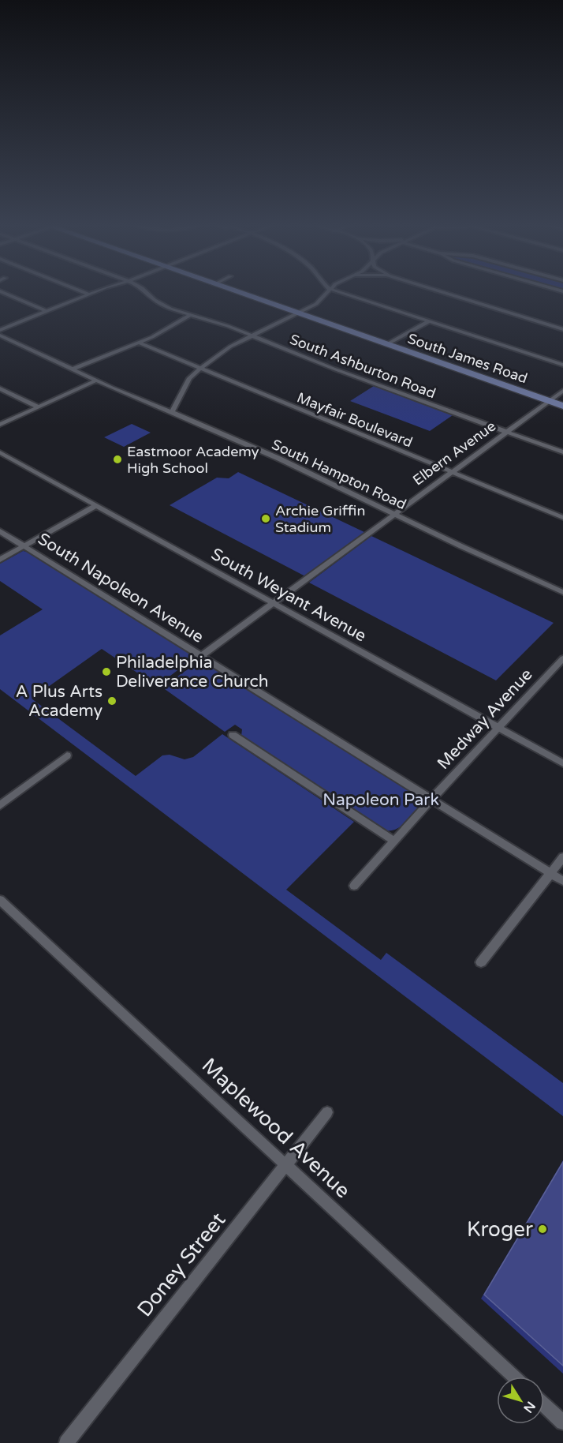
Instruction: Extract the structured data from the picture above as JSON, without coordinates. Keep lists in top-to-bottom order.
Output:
{
  "streets": {
    "main road": ["South James Road"],
    "street": [
      "South Ashburton Road",
      "Mayfair Boulevard",
      "Elbern Avenue",
      "South Hampton Road",
      "South Napoleon Avenue",
      "South Weyant Avenue",
      "Medway Avenue",
      "Maplewood Avenue",
      "Doney Street"
    ]
  },
  "crossings": [
    ["South James Road", "Elbern Avenue"],
    ["South Ashburton Road", "Elbern Avenue"],
    ["Mayfair Boulevard", "Elbern Avenue"],
    ["Elbern Avenue", "South Hampton Road"],
    ["Elbern Avenue", "South Napoleon Avenue"],
    ["Elbern Avenue", "South Weyant Avenue"],
    ["South Napoleon Avenue", "Medway Avenue"],
    ["South Weyant Avenue", "Medway Avenue"],
    ["Maplewood Avenue", "Doney Street"]
  ],
  "parks": ["Napoleon Park"],
  "places": [
    "Eastmoor Academy High School",
    "Archie Griffin Stadium",
    "Philadelphia Deliverance Church",
    "A Plus Arts Academy",
    "Kroger"
  ],
  "north": "bottom right"
}
